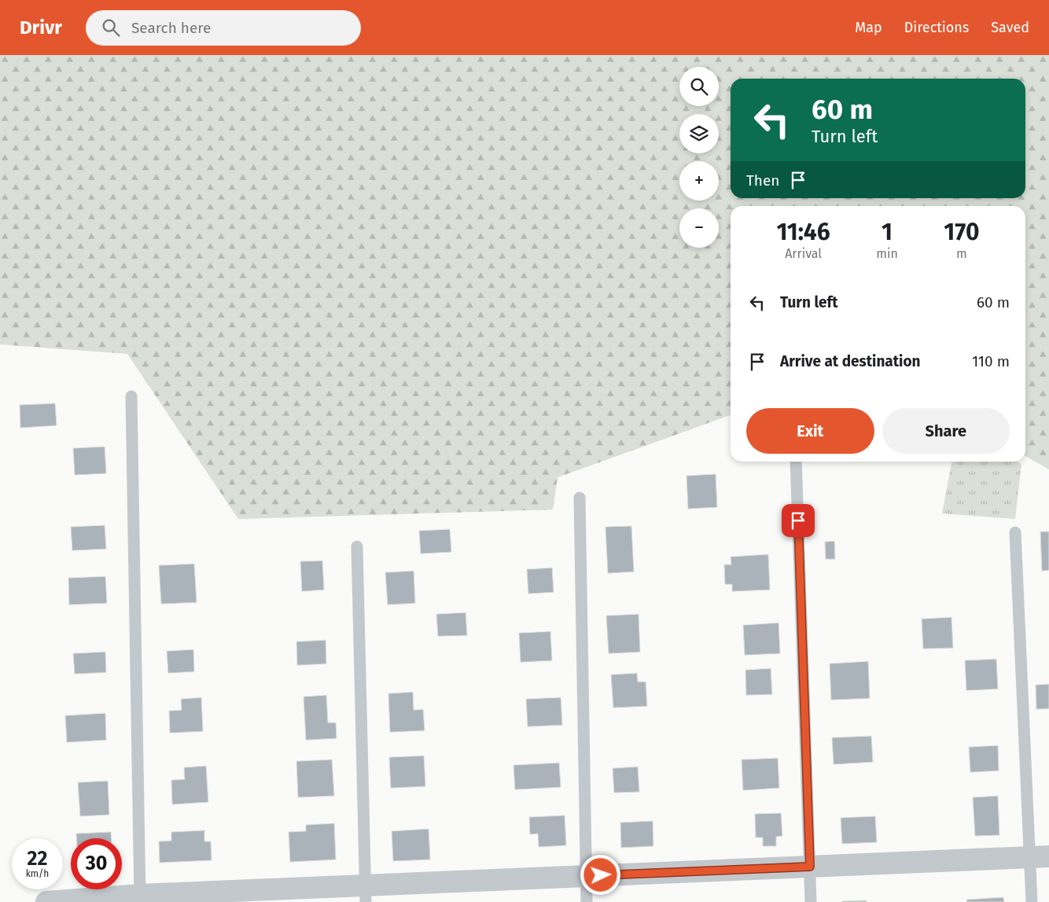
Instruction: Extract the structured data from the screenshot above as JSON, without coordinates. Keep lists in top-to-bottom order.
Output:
{
  "page": {
    "header": "Drivr",
    "search": "Search here",
    "nav": ["Map", "Directions", "Saved"],
    "map_buttons": ["+", "−"],
    "turn": ["60 m", "Turn left"],
    "then": "Then",
    "eta": [
      "11:46",
      "Arrival",
      "1",
      "min",
      "170",
      "m"
    ],
    "list": [
      {
        "name": "Turn left",
        "value": "60 m"
      },
      {
        "name": "Arrive at destination",
        "value": "110 m"
      }
    ],
    "buttons": ["Exit", "Share"],
    "speed": "22 km/h",
    "limit": "30"
  }
}
